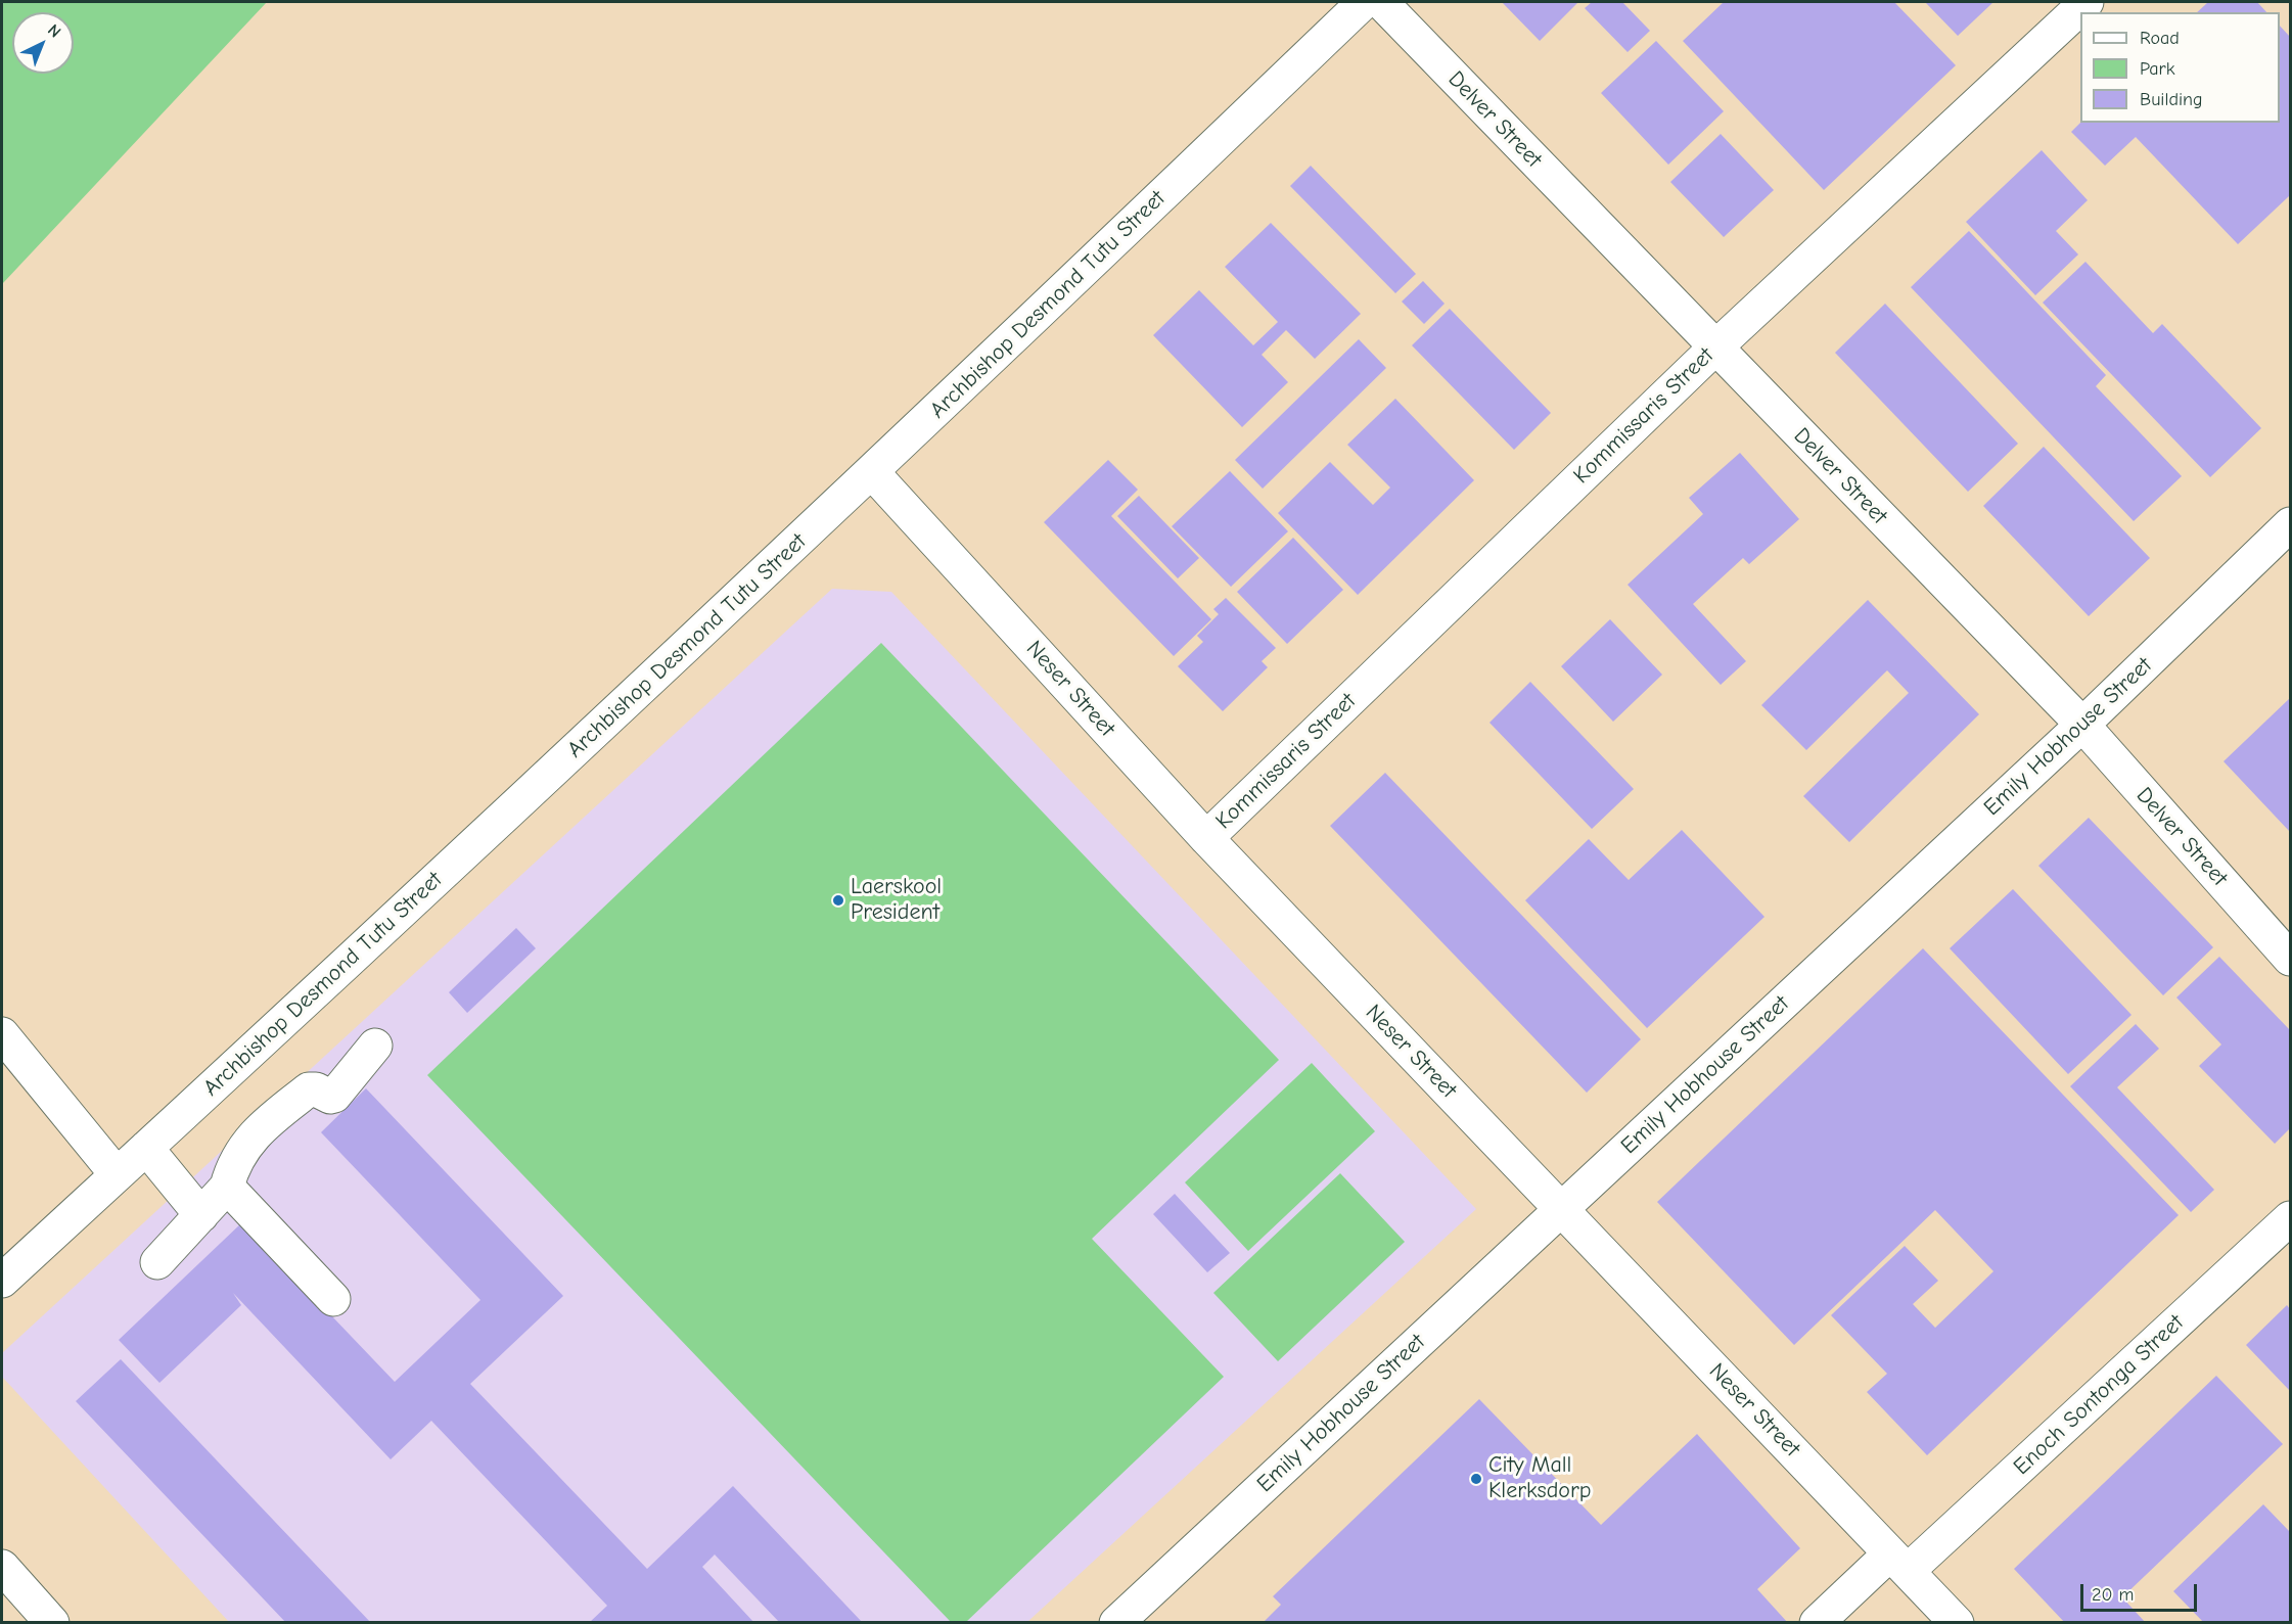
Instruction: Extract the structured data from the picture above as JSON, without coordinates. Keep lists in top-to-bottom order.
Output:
{
  "streets": {
    "street": [
      "Delver Street",
      "Archbishop Desmond Tutu Street",
      "Kommissaris Street",
      "Neser Street",
      "Emily Hobhouse Street",
      "Enoch Sontonga Street"
    ]
  },
  "crossings": [
    ["Delver Street", "Kommissaris Street"],
    ["Delver Street", "Emily Hobhouse Street"],
    ["Archbishop Desmond Tutu Street", "Neser Street"],
    ["Kommissaris Street", "Neser Street"],
    ["Neser Street", "Emily Hobhouse Street"],
    ["Neser Street", "Enoch Sontonga Street"]
  ],
  "places": ["Laerskool President", "City Mall Klerksdorp"],
  "legend": ["Road", "Park", "Building"],
  "scale_bar": "20 m",
  "north": "top right"
}
